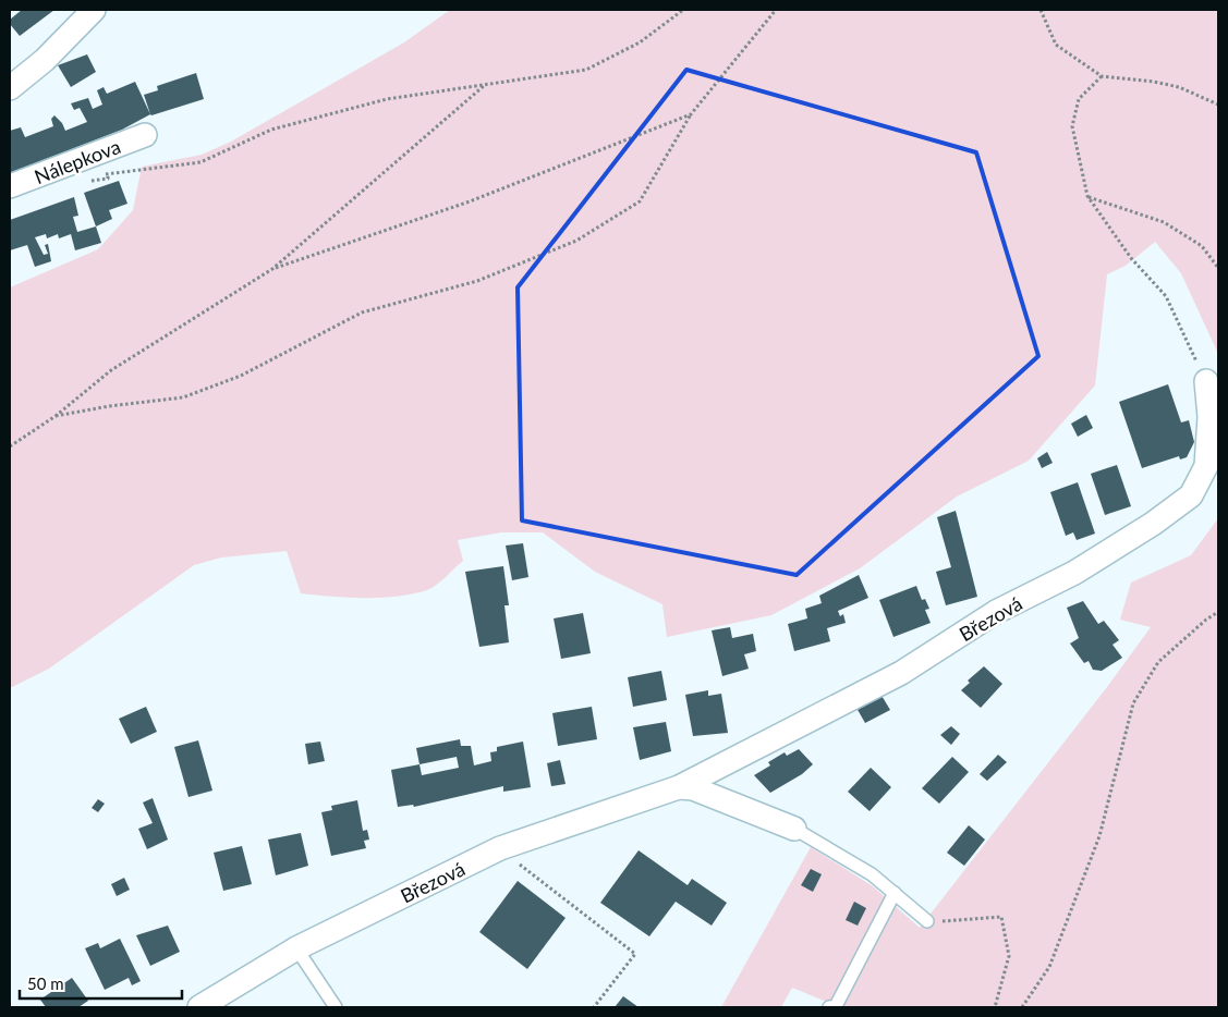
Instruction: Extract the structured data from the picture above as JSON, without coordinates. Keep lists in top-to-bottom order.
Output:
{
  "streets": {
    "street": ["Nálepkova", "Březová"]
  },
  "scale_bar": "50 m"
}
